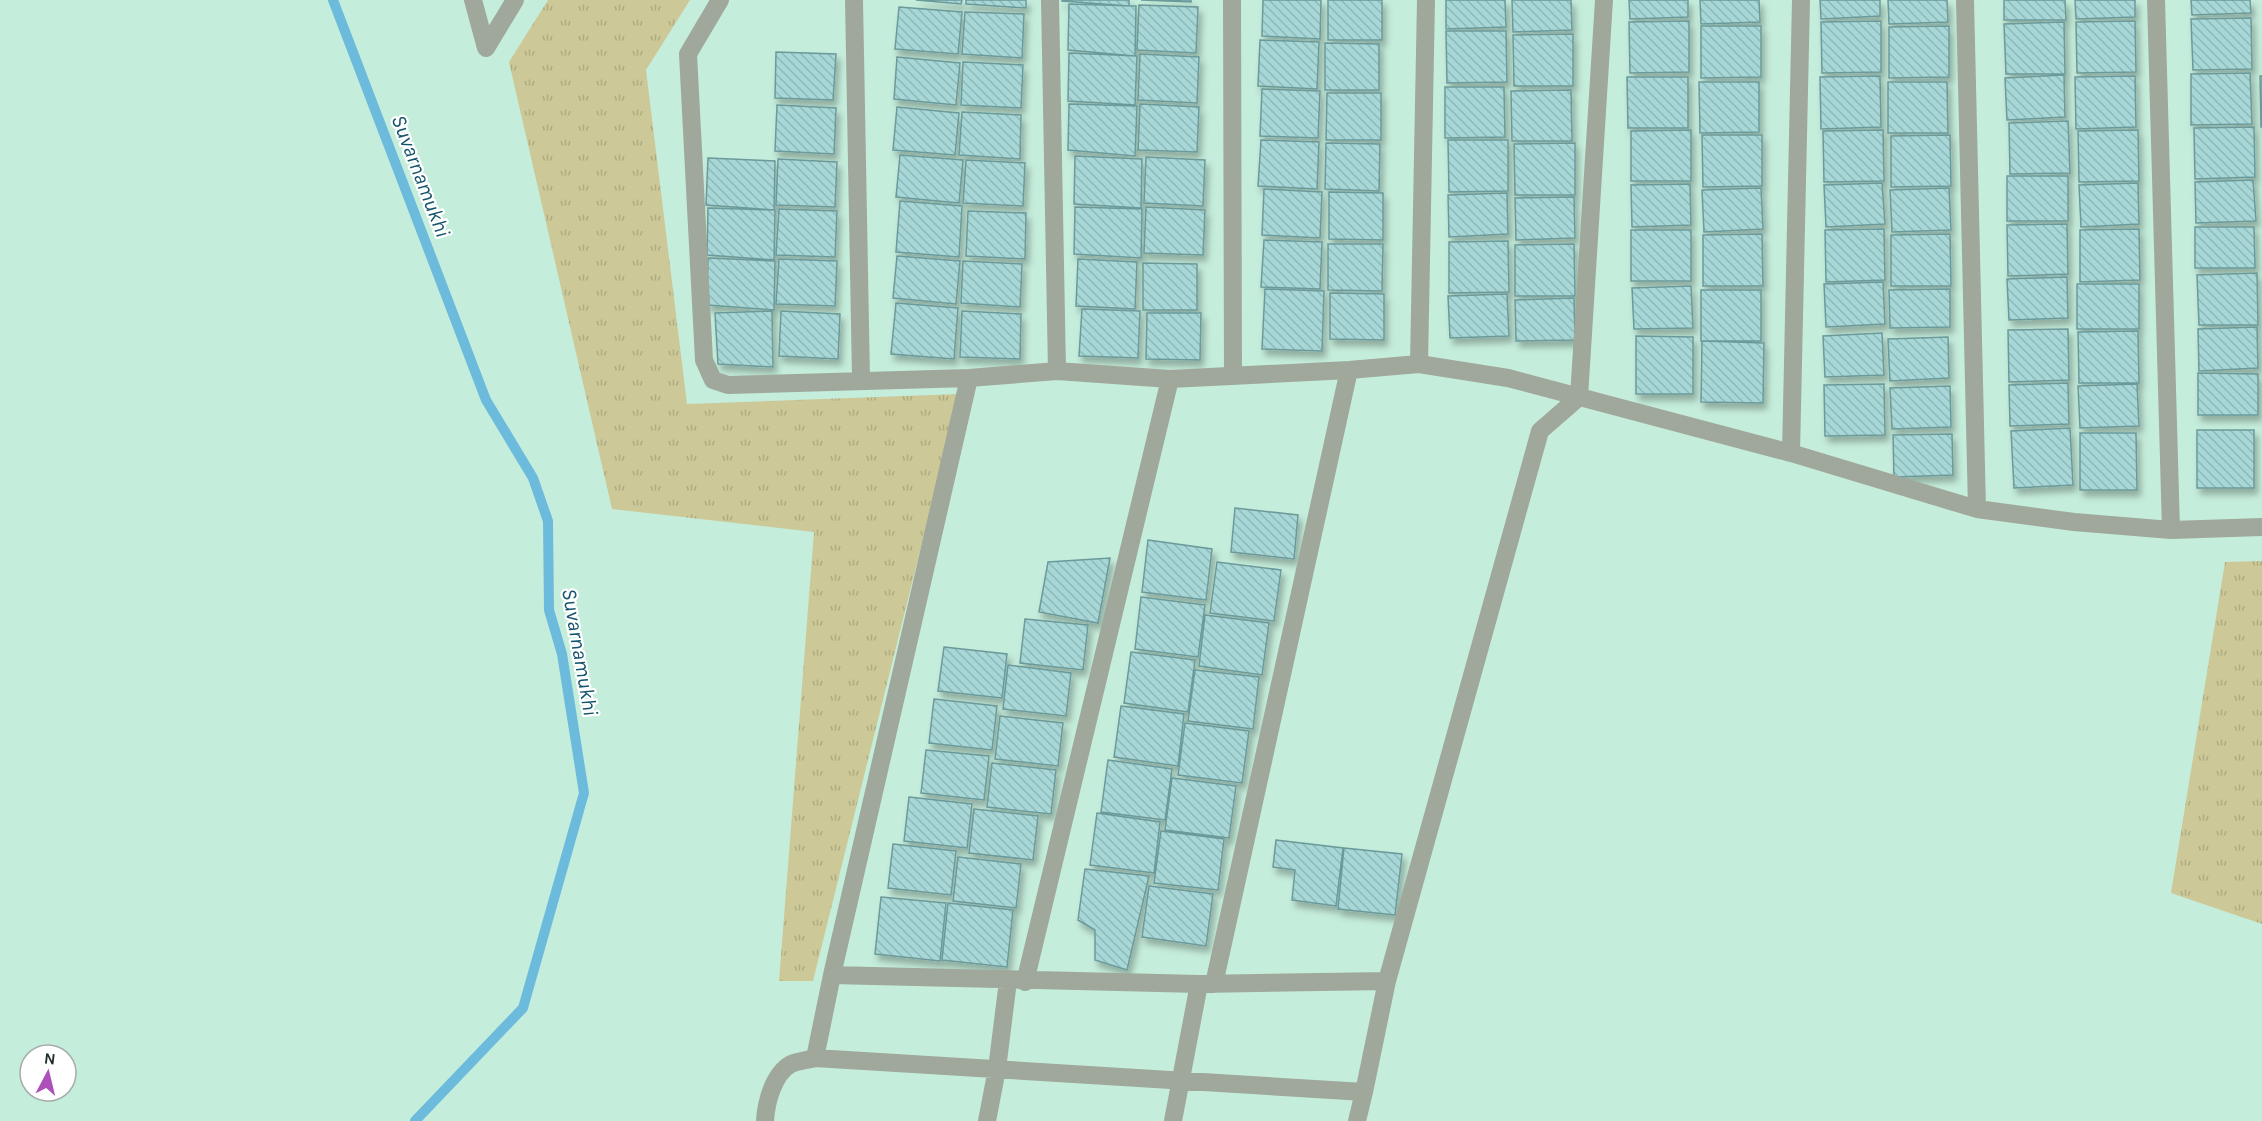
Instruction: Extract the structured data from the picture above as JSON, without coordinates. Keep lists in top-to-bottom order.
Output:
{
  "water": ["Suvarnamukhi"],
  "north": "top"
}
